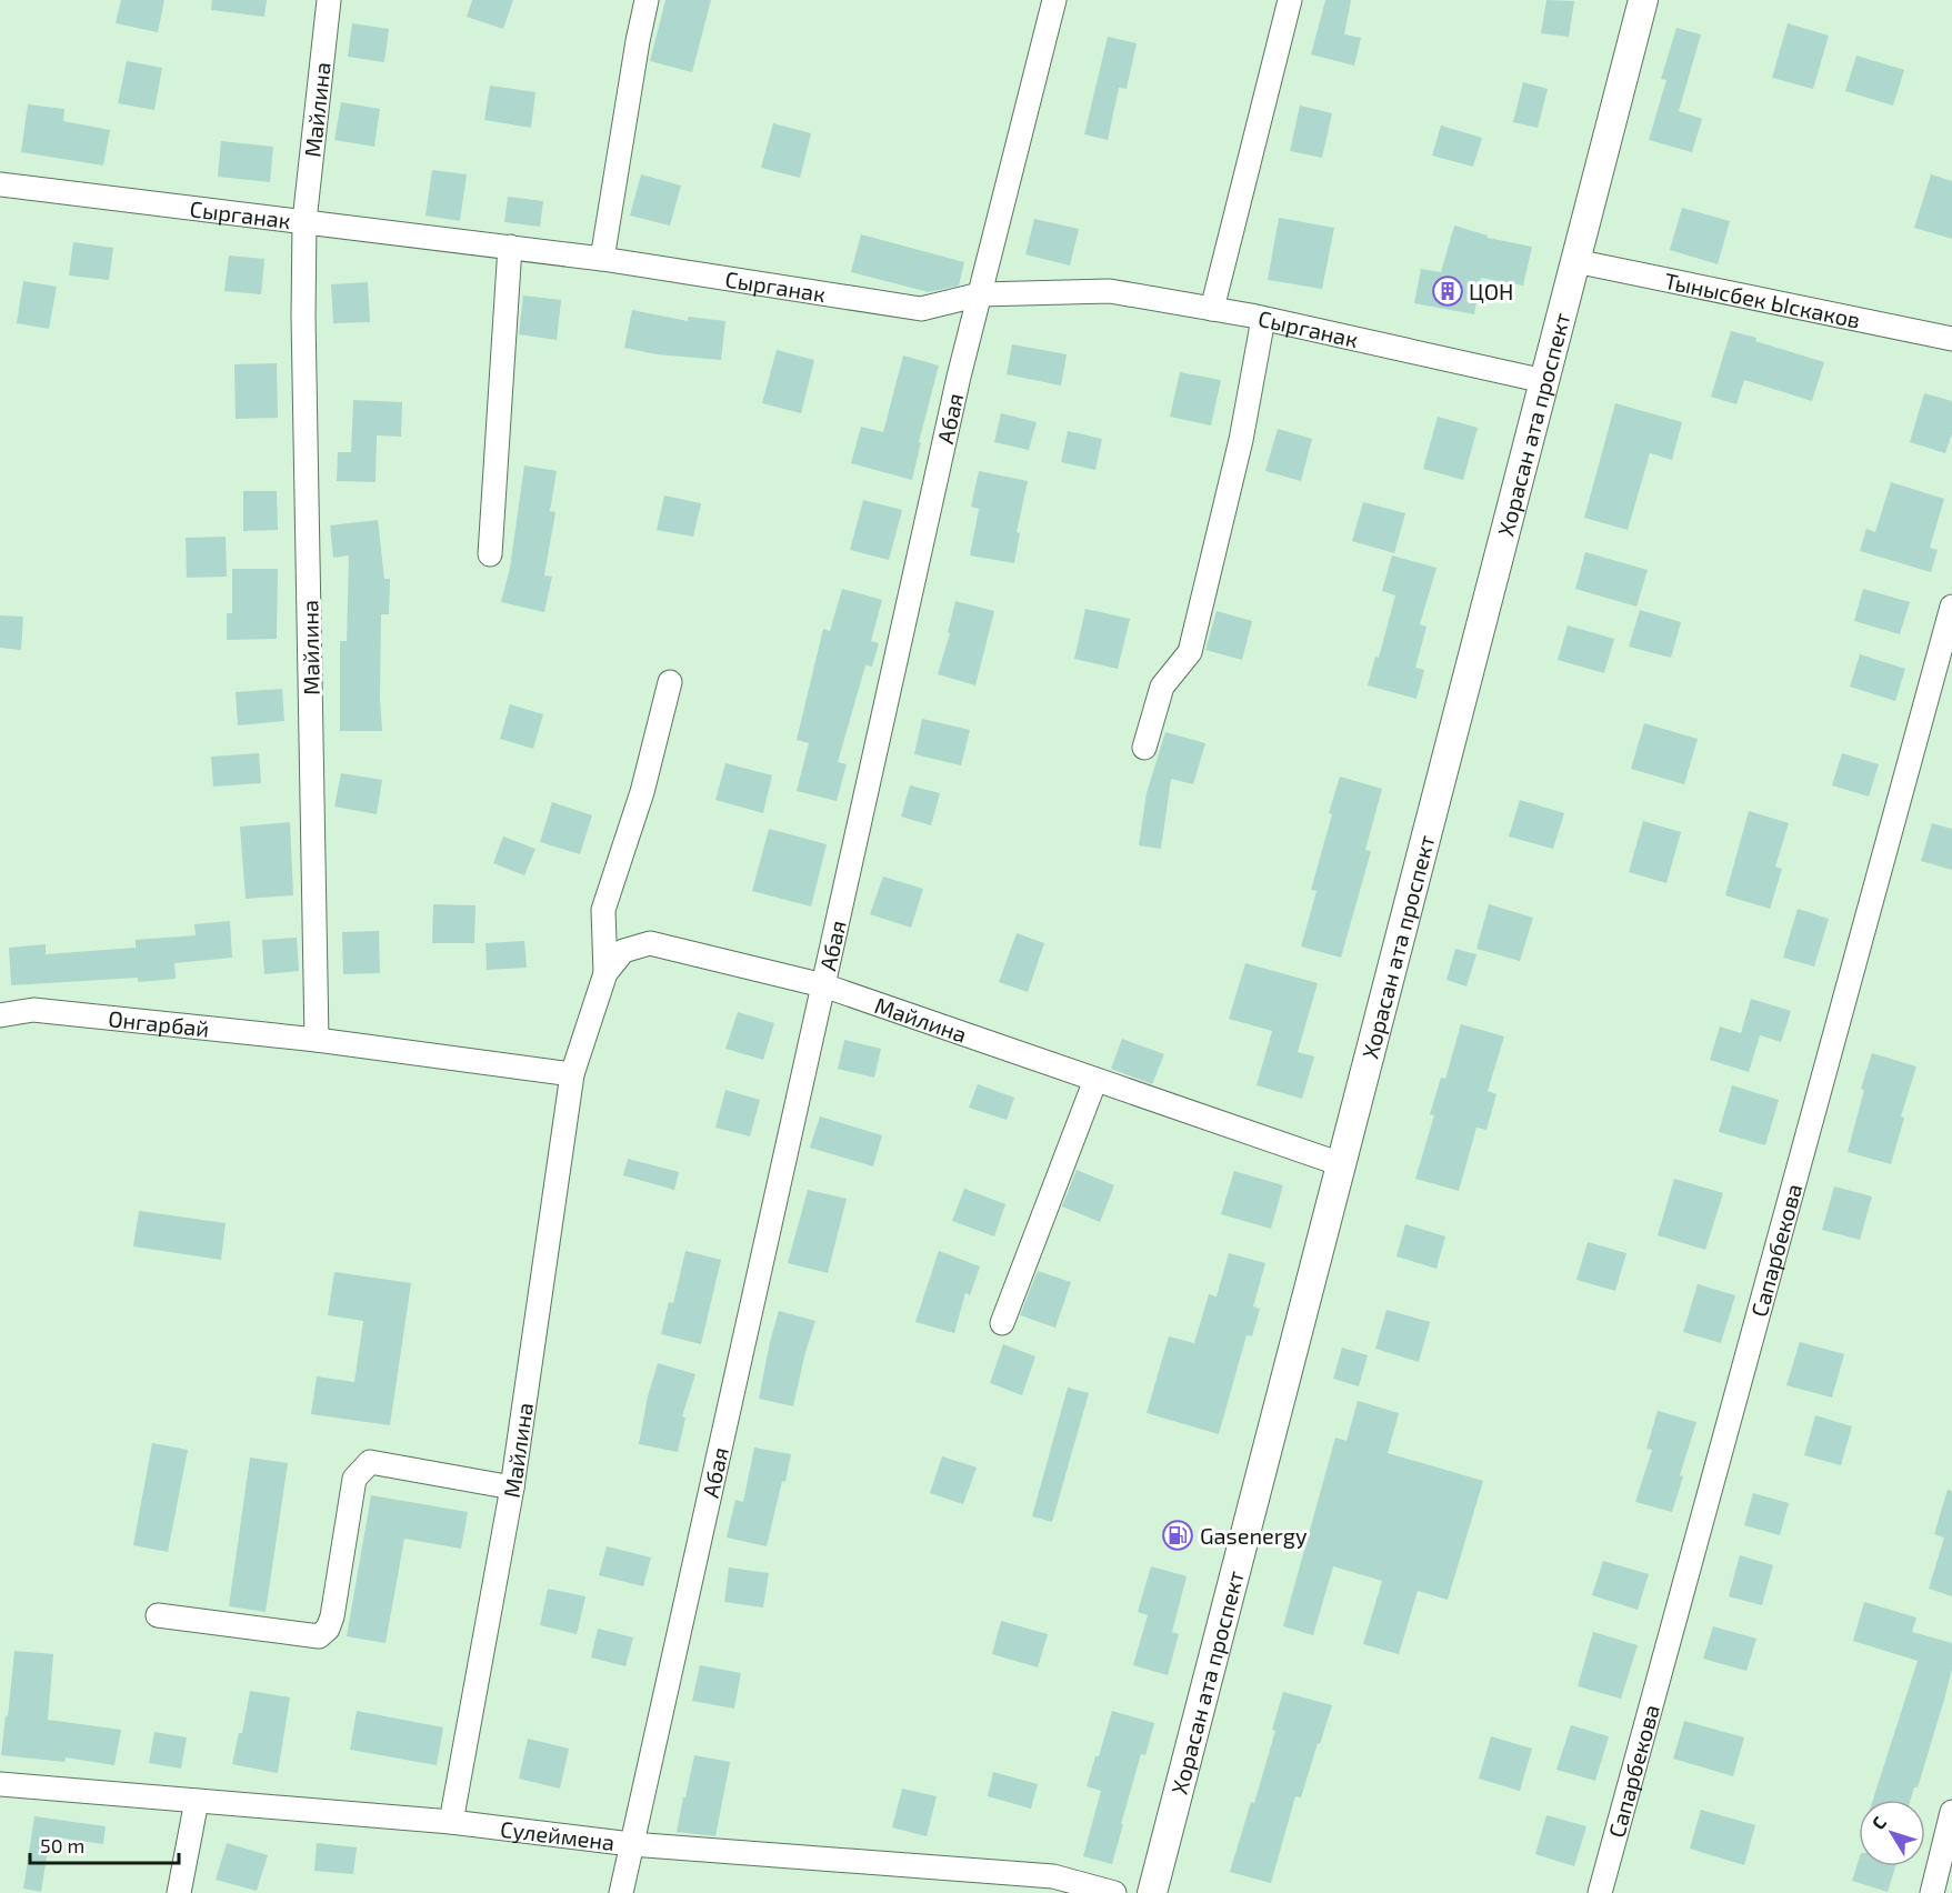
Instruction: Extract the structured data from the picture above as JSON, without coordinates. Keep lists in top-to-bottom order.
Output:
{
  "streets": {
    "main road": ["Хорасан ата проспект"],
    "street": [
      "Майлина",
      "Сырганак",
      "Тынысбек Ыскаков",
      "Абая",
      "Онгарбай",
      "Сапарбекова",
      "Сулеймена"
    ]
  },
  "crossings": [
    ["Майлина", "Сырганак"],
    ["Майлина", "Абая"],
    ["Майлина", "Хорасан ата проспект"],
    ["Майлина", "Онгарбай"],
    ["Майлина", "Сулеймена"],
    ["Сырганак", "Абая"],
    ["Сырганак", "Хорасан ата проспект"],
    ["Тынысбек Ыскаков", "Хорасан ата проспект"],
    ["Абая", "Сулеймена"]
  ],
  "places": {
    "building": ["ЦОН"],
    "fuel station": ["Gasenergy"]
  },
  "scale_bar": "50 m",
  "north": "top left"
}
